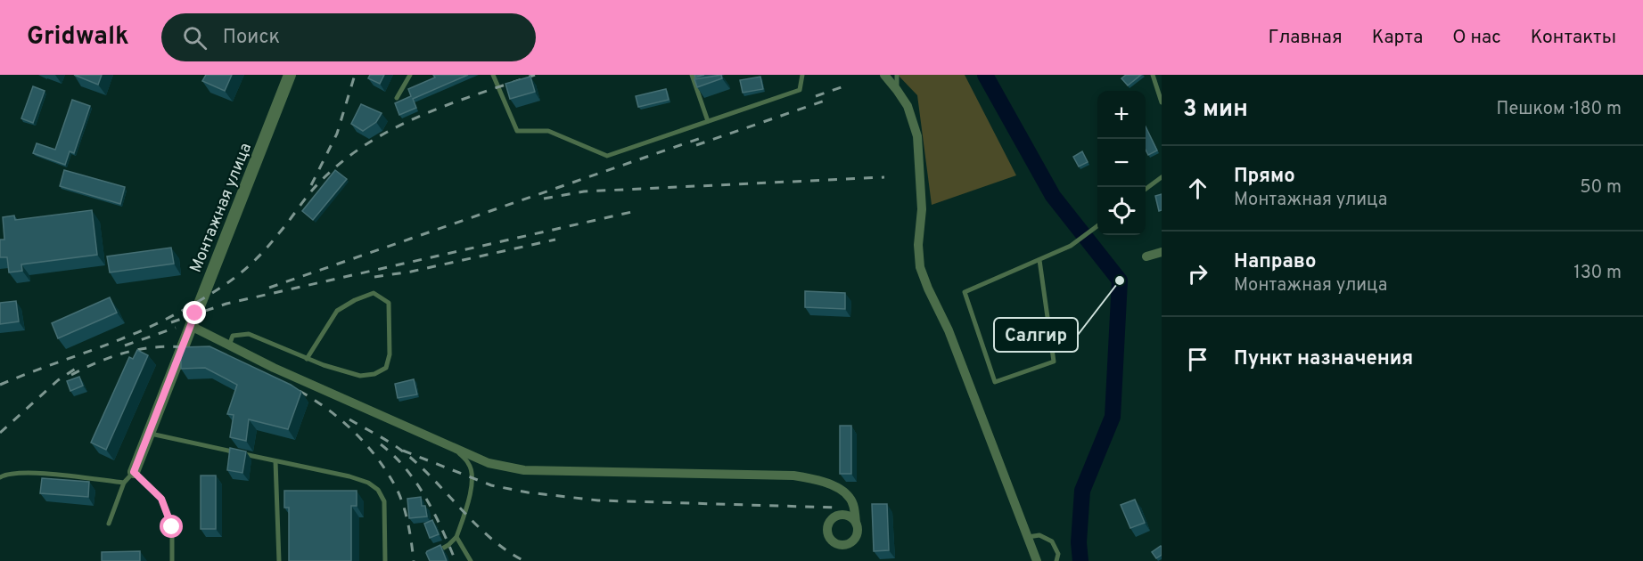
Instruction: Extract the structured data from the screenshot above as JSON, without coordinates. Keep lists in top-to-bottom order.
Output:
{
  "streets": {
    "street": ["Монтажная улица"]
  },
  "places": ["Салгир"],
  "page": {
    "header": "Gridwalk",
    "search": "Поиск",
    "nav": [
      "Главная",
      "Карта",
      "О нас",
      "Контакты"
    ],
    "heading": ["3 мин", "Пешком · 180 m"],
    "map_buttons": ["+", "−"],
    "list": [
      ["Прямо", "Монтажная улица", "50 m"],
      ["Направо", "Монтажная улица", "130 m"],
      "Пункт назначения"
    ]
  }
}
